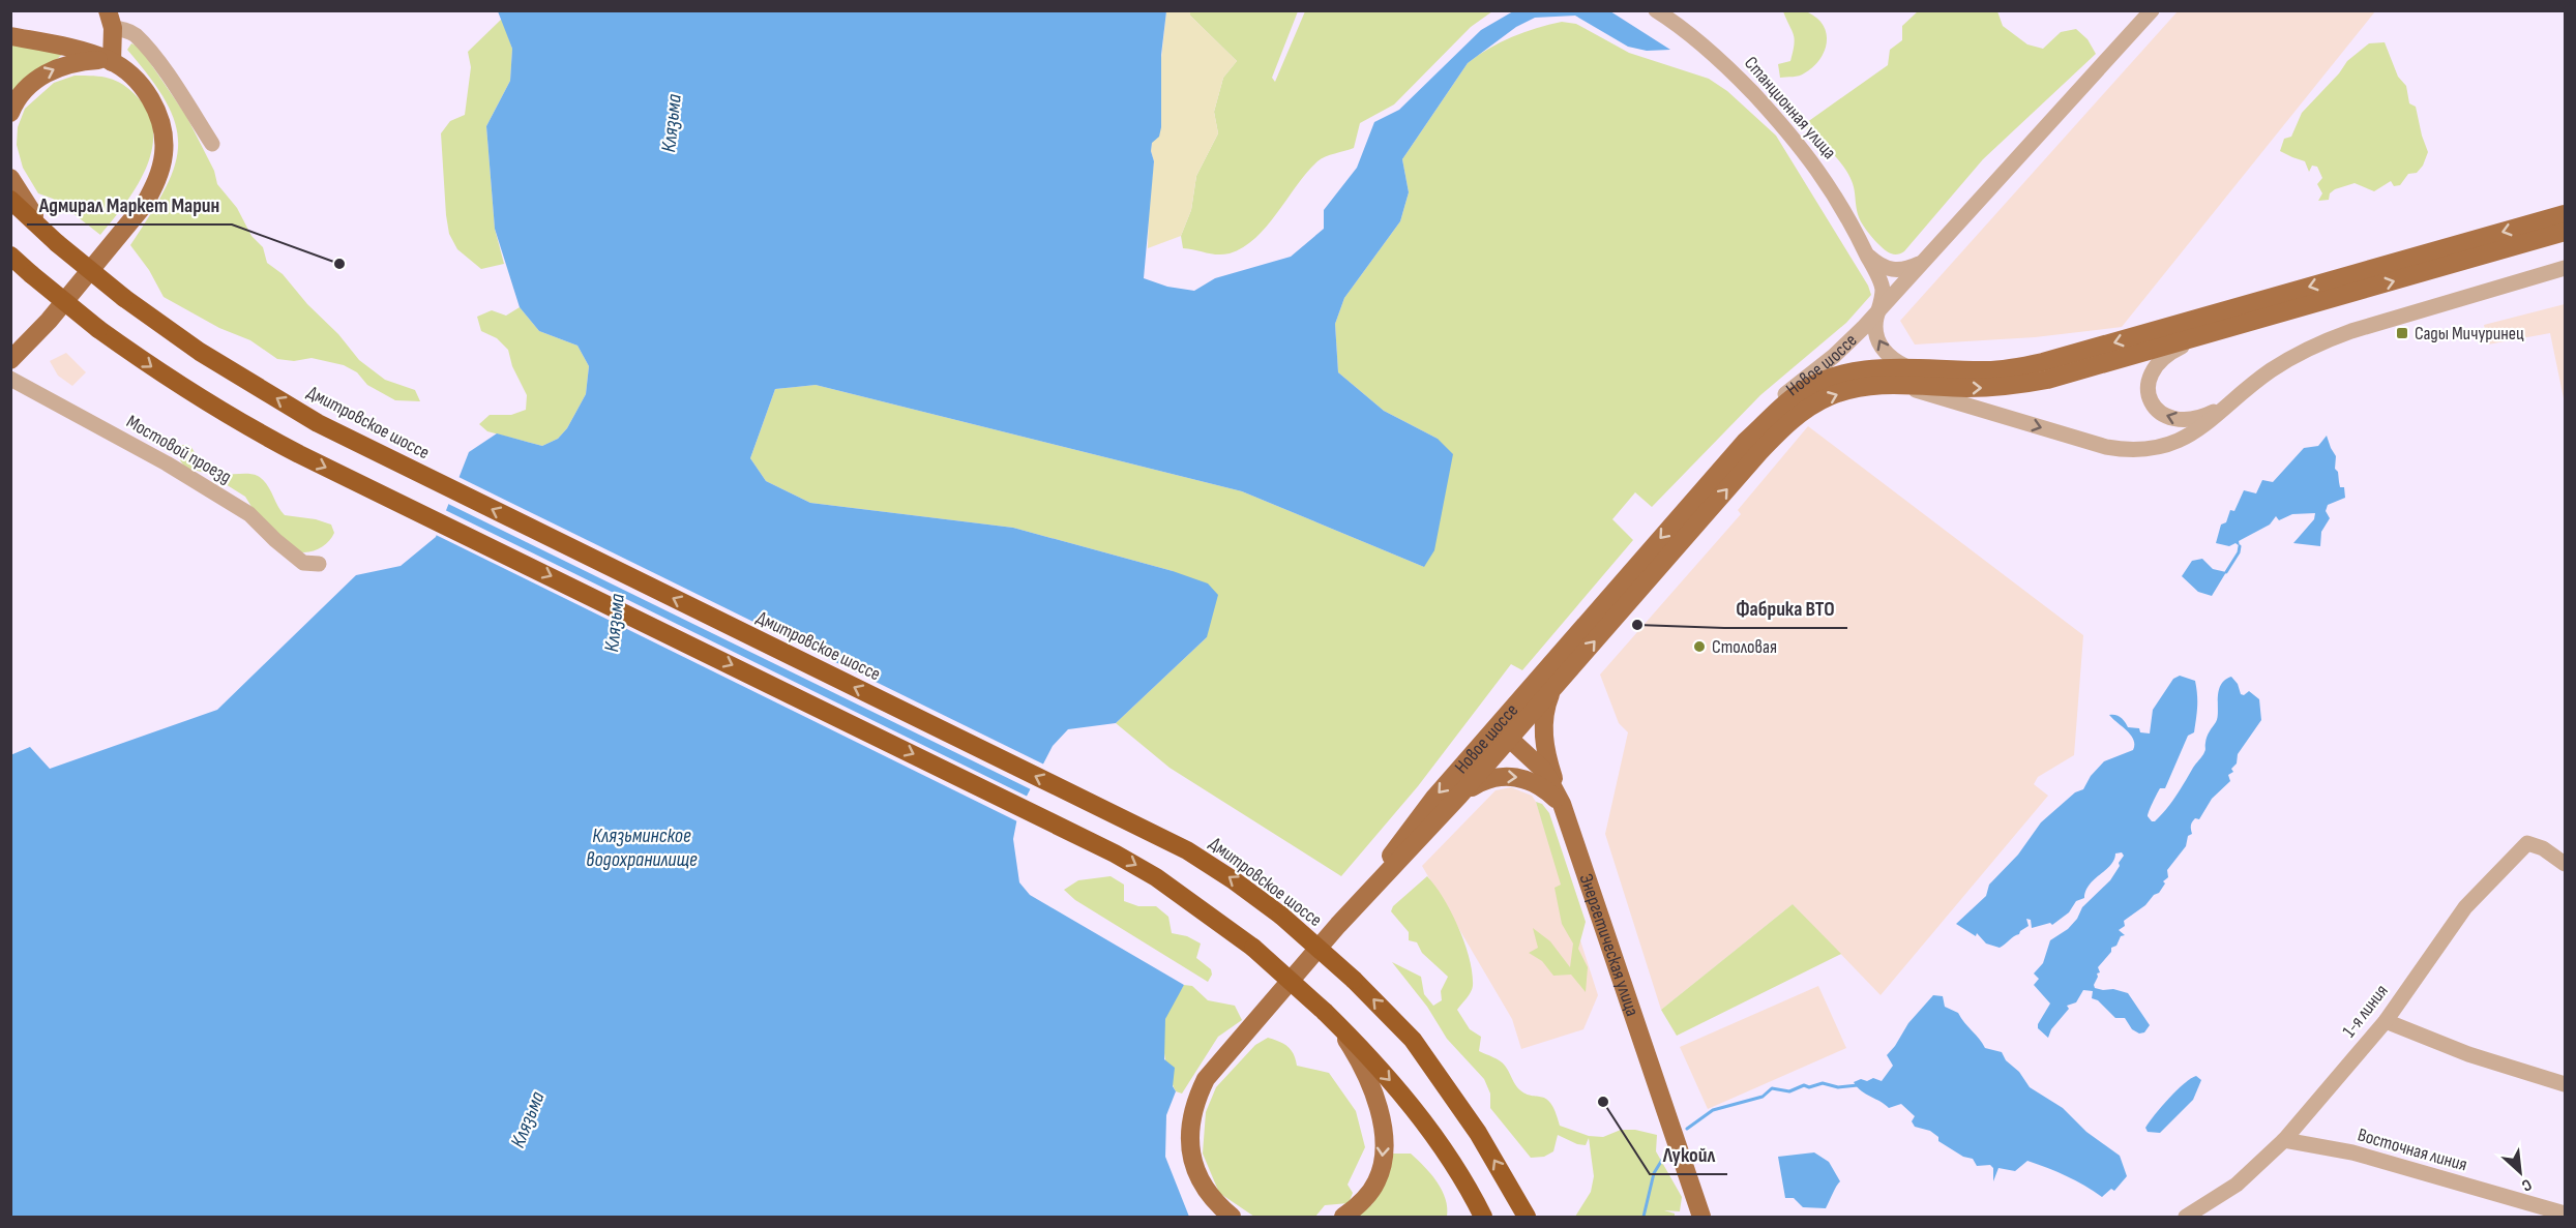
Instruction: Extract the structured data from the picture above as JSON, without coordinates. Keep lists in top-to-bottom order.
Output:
{
  "streets": {
    "highway": ["Дмитровское шоссе"],
    "main road": ["Новое шоссе", "Энергетическая улица"],
    "street": [
      "Станционная улица",
      "Мостовой проезд",
      "1-я линия",
      "Восточная линия"
    ]
  },
  "crossings": [
    ["Станционная улица", "Новое шоссе"],
    ["Новое шоссе", "Энергетическая улица"],
    ["1-я линия", "Восточная линия"]
  ],
  "water": ["Клязьма", "Клязьминское водохранилище"],
  "places": {
    "other": [
      "Адмирал Маркет Марин",
      "Фабрика ВТО",
      "Столовая",
      "Лукойл"
    ],
    "transit": ["Сады Мичуринец"]
  },
  "north": "bottom right"
}
